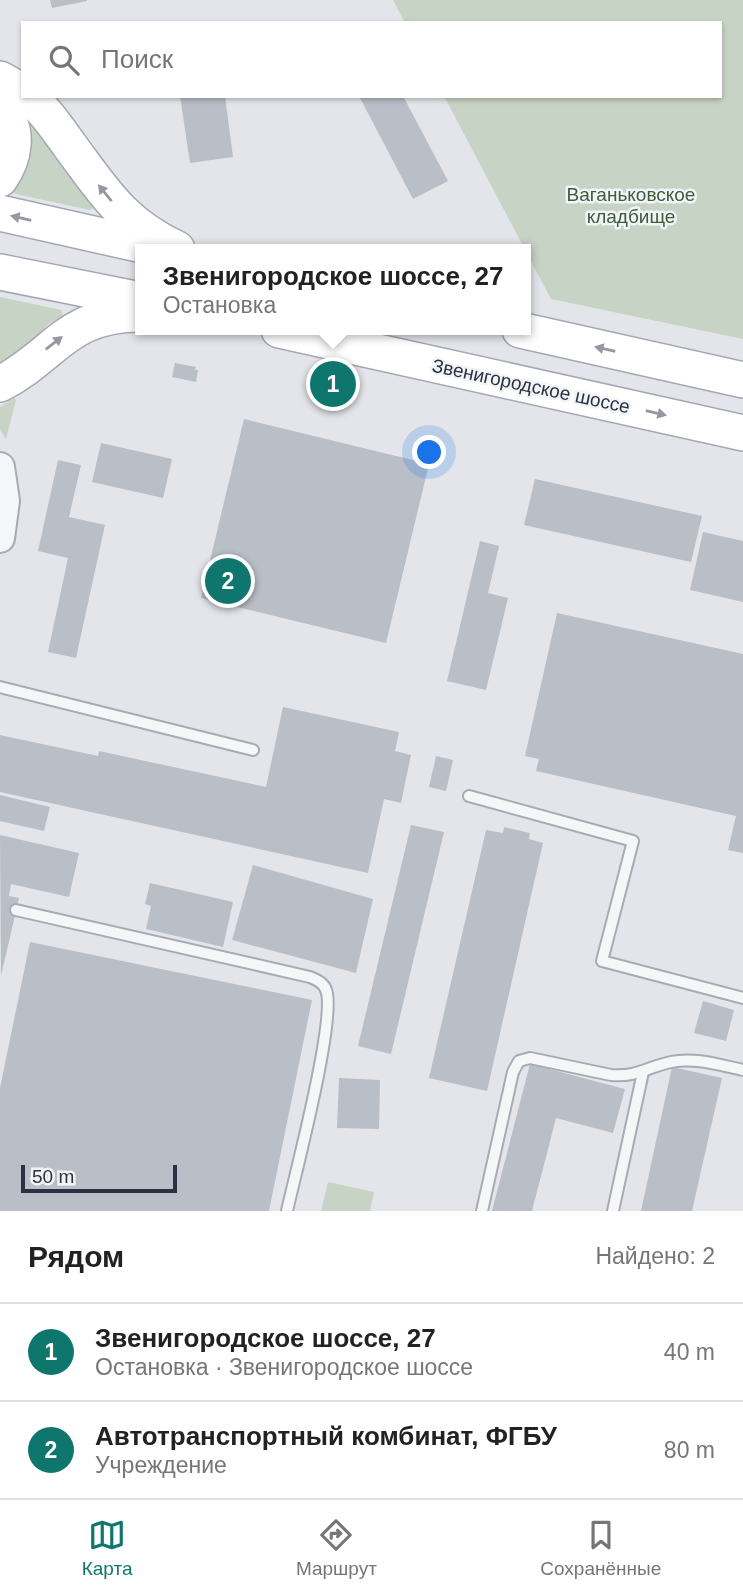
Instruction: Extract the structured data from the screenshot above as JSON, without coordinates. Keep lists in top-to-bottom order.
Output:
{
  "streets": {
    "main road": ["Звенигородское шоссе"]
  },
  "parks": ["Ваганьковское кладбище"],
  "scale_bar": "50 m",
  "page": {
    "search": "Поиск",
    "popup": ["Звенигородское шоссе, 27", "Остановка"],
    "pins": ["1", "2"],
    "scale": "50 m",
    "heading": ["Рядом", "Найдено: 2"],
    "list": [
      {
        "mark": "1",
        "name": "Звенигородское шоссе, 27",
        "note": "Остановка · Звенигородское шоссе",
        "value": "40 m"
      },
      {
        "mark": "2",
        "name": "Автотранспортный комбинат, ФГБУ",
        "note": "Учреждение",
        "value": "80 m"
      }
    ],
    "nav": ["Карта", "Маршрут", "Сохранённые"]
  }
}
